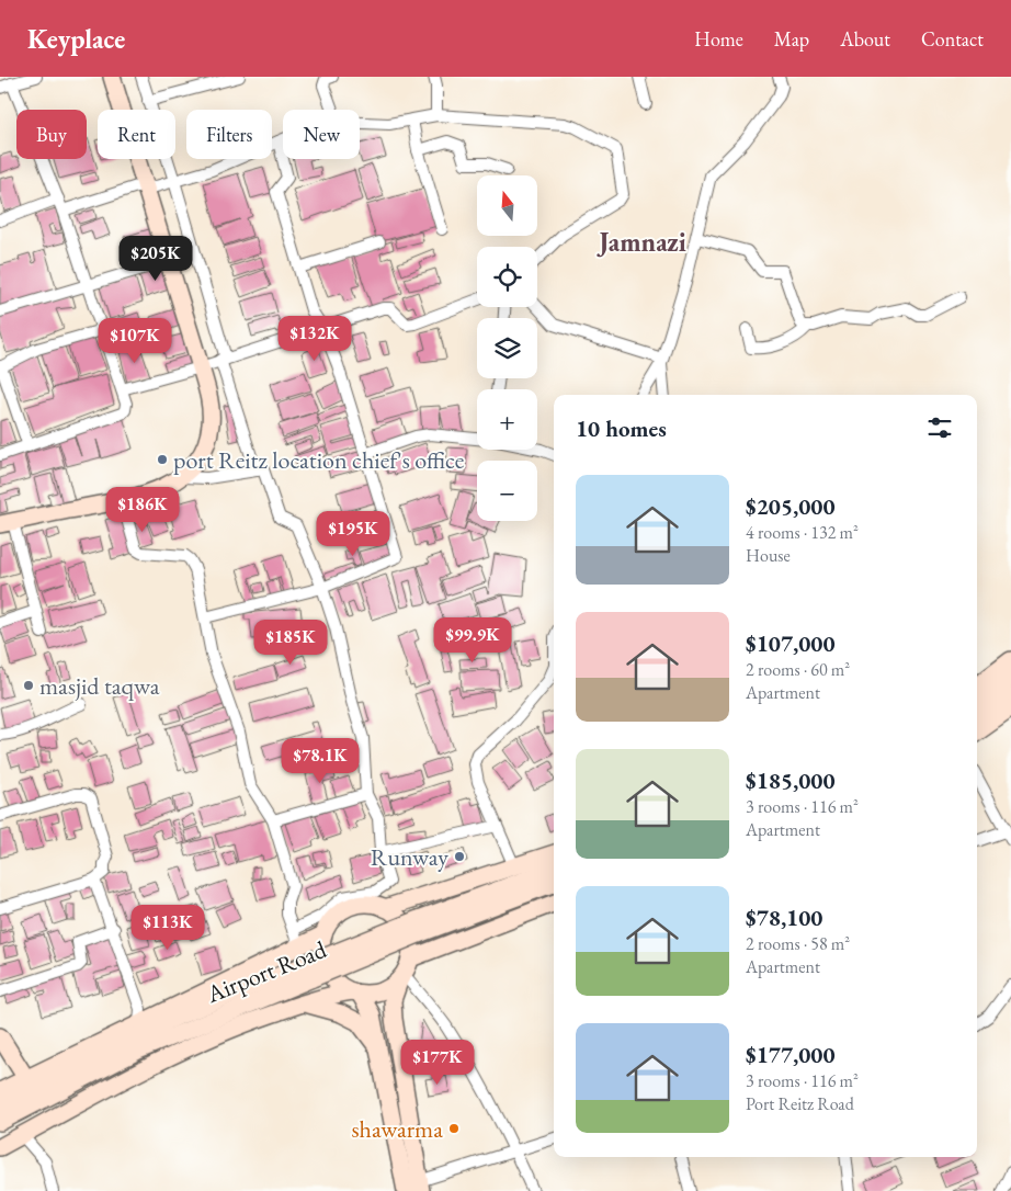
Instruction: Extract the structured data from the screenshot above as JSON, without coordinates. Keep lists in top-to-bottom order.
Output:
{
  "streets": {
    "main road": ["Airport Road"]
  },
  "districts": ["Jamnazi"],
  "places": [
    "port Reitz location chief's office",
    "masjid taqwa",
    "Runway",
    "shawarma"
  ],
  "north": "top",
  "page": {
    "header": "Keyplace",
    "nav": [
      "Home",
      "Map",
      "About",
      "Contact"
    ],
    "chip": [
      "Buy",
      "Rent",
      "Filters",
      "New"
    ],
    "map_buttons": ["+", "−"],
    "price": [
      "$205K",
      "$132K",
      "$107K",
      "$186K",
      "$195K",
      "$99.9K",
      "$185K",
      "$78.1K",
      "$113K",
      "$177K"
    ],
    "heading": "10 homes",
    "list": [
      {
        "name": "$205,000",
        "note": "4 rooms · 132 m² · House"
      },
      {
        "name": "$107,000",
        "note": "2 rooms · 60 m² · Apartment"
      },
      {
        "name": "$185,000",
        "note": "3 rooms · 116 m² · Apartment"
      },
      {
        "name": "$78,100",
        "note": "2 rooms · 58 m² · Apartment"
      },
      {
        "name": "$177,000",
        "note": "3 rooms · 116 m² · Port Reitz Road"
      }
    ]
  }
}
